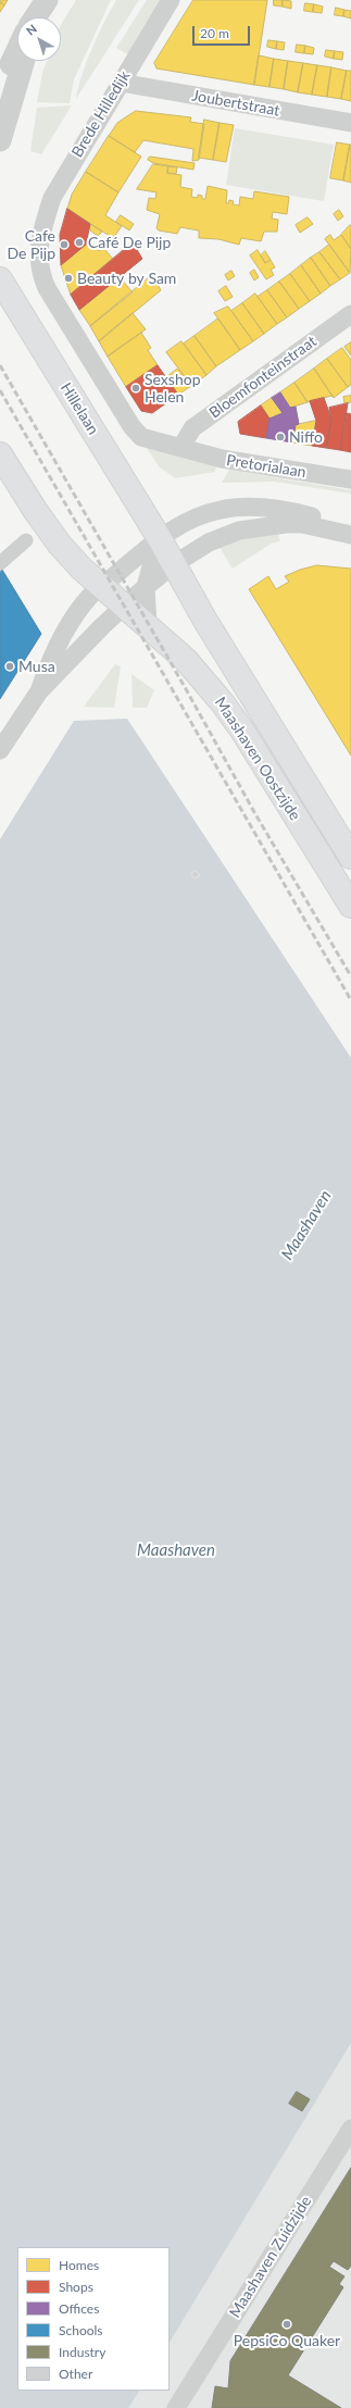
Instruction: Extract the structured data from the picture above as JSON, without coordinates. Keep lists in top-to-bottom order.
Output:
{
  "streets": {
    "main road": ["Hillelaan", "Maashaven Oostzijde"],
    "street": [
      "Joubertstraat",
      "Brede Hilledijk",
      "Bloemfonteinstraat",
      "Pretorialaan",
      "Maashaven Zuidzijde"
    ]
  },
  "crossings": [
    ["Joubertstraat", "Brede Hilledijk"],
    ["Brede Hilledijk", "Bloemfonteinstraat"],
    ["Brede Hilledijk", "Pretorialaan"],
    ["Bloemfonteinstraat", "Pretorialaan"],
    ["Hillelaan", "Maashaven Oostzijde"]
  ],
  "water": ["Maashaven"],
  "places": [
    "Café De Pijp",
    "Cafe De Pijp",
    "Beauty by Sam",
    "Sexshop Helen",
    "Niffo",
    "Musa",
    "PepsiCo Quaker"
  ],
  "legend": [
    "Homes",
    "Shops",
    "Offices",
    "Schools",
    "Industry",
    "Other"
  ],
  "scale_bar": "20 m",
  "north": "top left"
}
